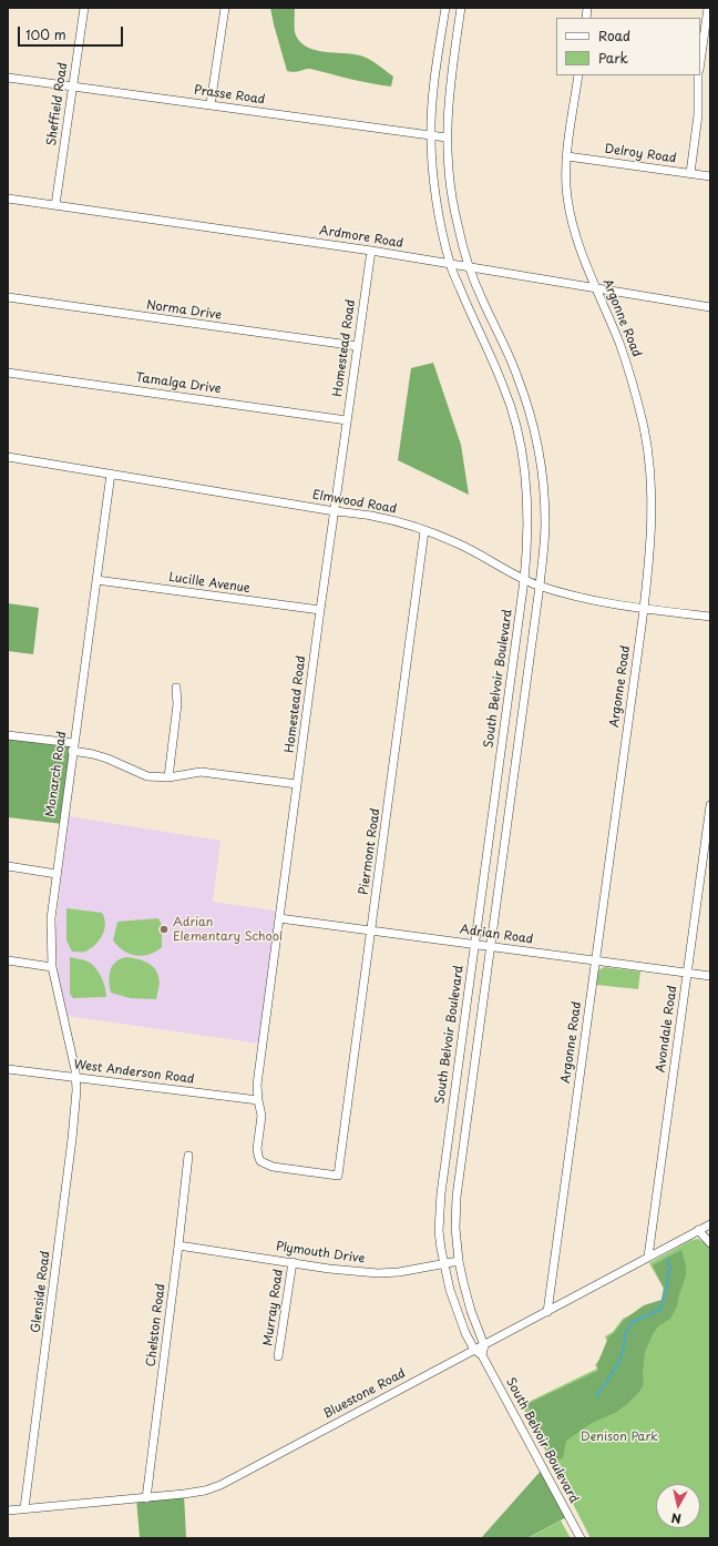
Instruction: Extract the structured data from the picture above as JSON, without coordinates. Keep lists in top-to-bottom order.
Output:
{
  "streets": {
    "street": [
      "Prasse Road",
      "Sheffield Road",
      "Delroy Road",
      "Ardmore Road",
      "Norma Drive",
      "Argonne Road",
      "Homestead Road",
      "Tamalga Drive",
      "Elmwood Road",
      "Lucille Avenue",
      "South Belvoir Boulevard",
      "Monarch Road",
      "Piermont Road",
      "Adrian Road",
      "Avondale Road",
      "West Anderson Road",
      "Plymouth Drive",
      "Glenside Road",
      "Murray Road",
      "Chelston Road",
      "Bluestone Road"
    ]
  },
  "crossings": [
    ["Prasse Road", "Sheffield Road"],
    ["Prasse Road", "South Belvoir Boulevard"],
    ["Sheffield Road", "Ardmore Road"],
    ["Delroy Road", "Argonne Road"],
    ["Ardmore Road", "Argonne Road"],
    ["Ardmore Road", "Homestead Road"],
    ["Ardmore Road", "South Belvoir Boulevard"],
    ["Norma Drive", "Homestead Road"],
    ["Argonne Road", "Elmwood Road"],
    ["Argonne Road", "Adrian Road"],
    ["Argonne Road", "Bluestone Road"],
    ["Homestead Road", "Tamalga Drive"],
    ["Homestead Road", "Elmwood Road"],
    ["Homestead Road", "Lucille Avenue"],
    ["Homestead Road", "Piermont Road"],
    ["Homestead Road", "Adrian Road"],
    ["Homestead Road", "West Anderson Road"],
    ["Elmwood Road", "South Belvoir Boulevard"],
    ["Elmwood Road", "Monarch Road"],
    ["Elmwood Road", "Piermont Road"],
    ["Lucille Avenue", "Monarch Road"],
    ["South Belvoir Boulevard", "Adrian Road"],
    ["South Belvoir Boulevard", "Plymouth Drive"],
    ["South Belvoir Boulevard", "Bluestone Road"],
    ["Monarch Road", "West Anderson Road"],
    ["Monarch Road", "Glenside Road"],
    ["Piermont Road", "Adrian Road"],
    ["Adrian Road", "Avondale Road"],
    ["Avondale Road", "Bluestone Road"],
    ["West Anderson Road", "Glenside Road"],
    ["Plymouth Drive", "Murray Road"],
    ["Plymouth Drive", "Chelston Road"],
    ["Glenside Road", "Bluestone Road"],
    ["Chelston Road", "Bluestone Road"]
  ],
  "parks": ["Denison Park"],
  "places": ["Adrian Elementary School"],
  "legend": ["Road", "Park"],
  "scale_bar": "100 m",
  "north": "bottom"
}
